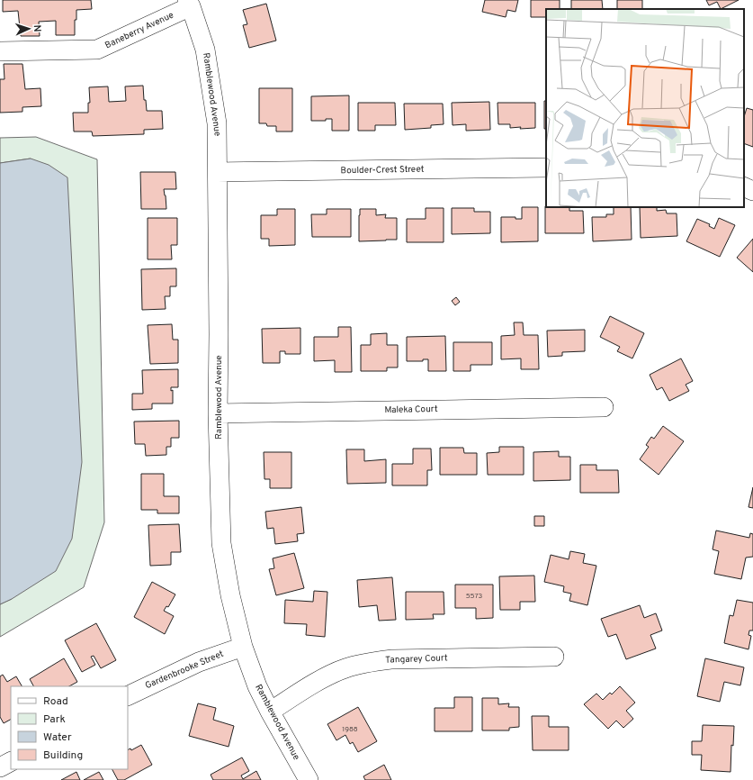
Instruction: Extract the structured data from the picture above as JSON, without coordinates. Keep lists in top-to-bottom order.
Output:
{
  "streets": {
    "street": [
      "Baneberry Avenue",
      "Ramblewood Avenue",
      "Boulder-Crest Street",
      "Maleka Court",
      "Tangarey Court",
      "Gardenbrooke Street"
    ]
  },
  "crossings": [
    ["Baneberry Avenue", "Ramblewood Avenue"],
    ["Ramblewood Avenue", "Boulder-Crest Street"],
    ["Ramblewood Avenue", "Maleka Court"],
    ["Ramblewood Avenue", "Tangarey Court"],
    ["Ramblewood Avenue", "Gardenbrooke Street"]
  ],
  "house_numbers": ["5573", "1988"],
  "legend": [
    "Road",
    "Park",
    "Water",
    "Building"
  ],
  "north": "right"
}
